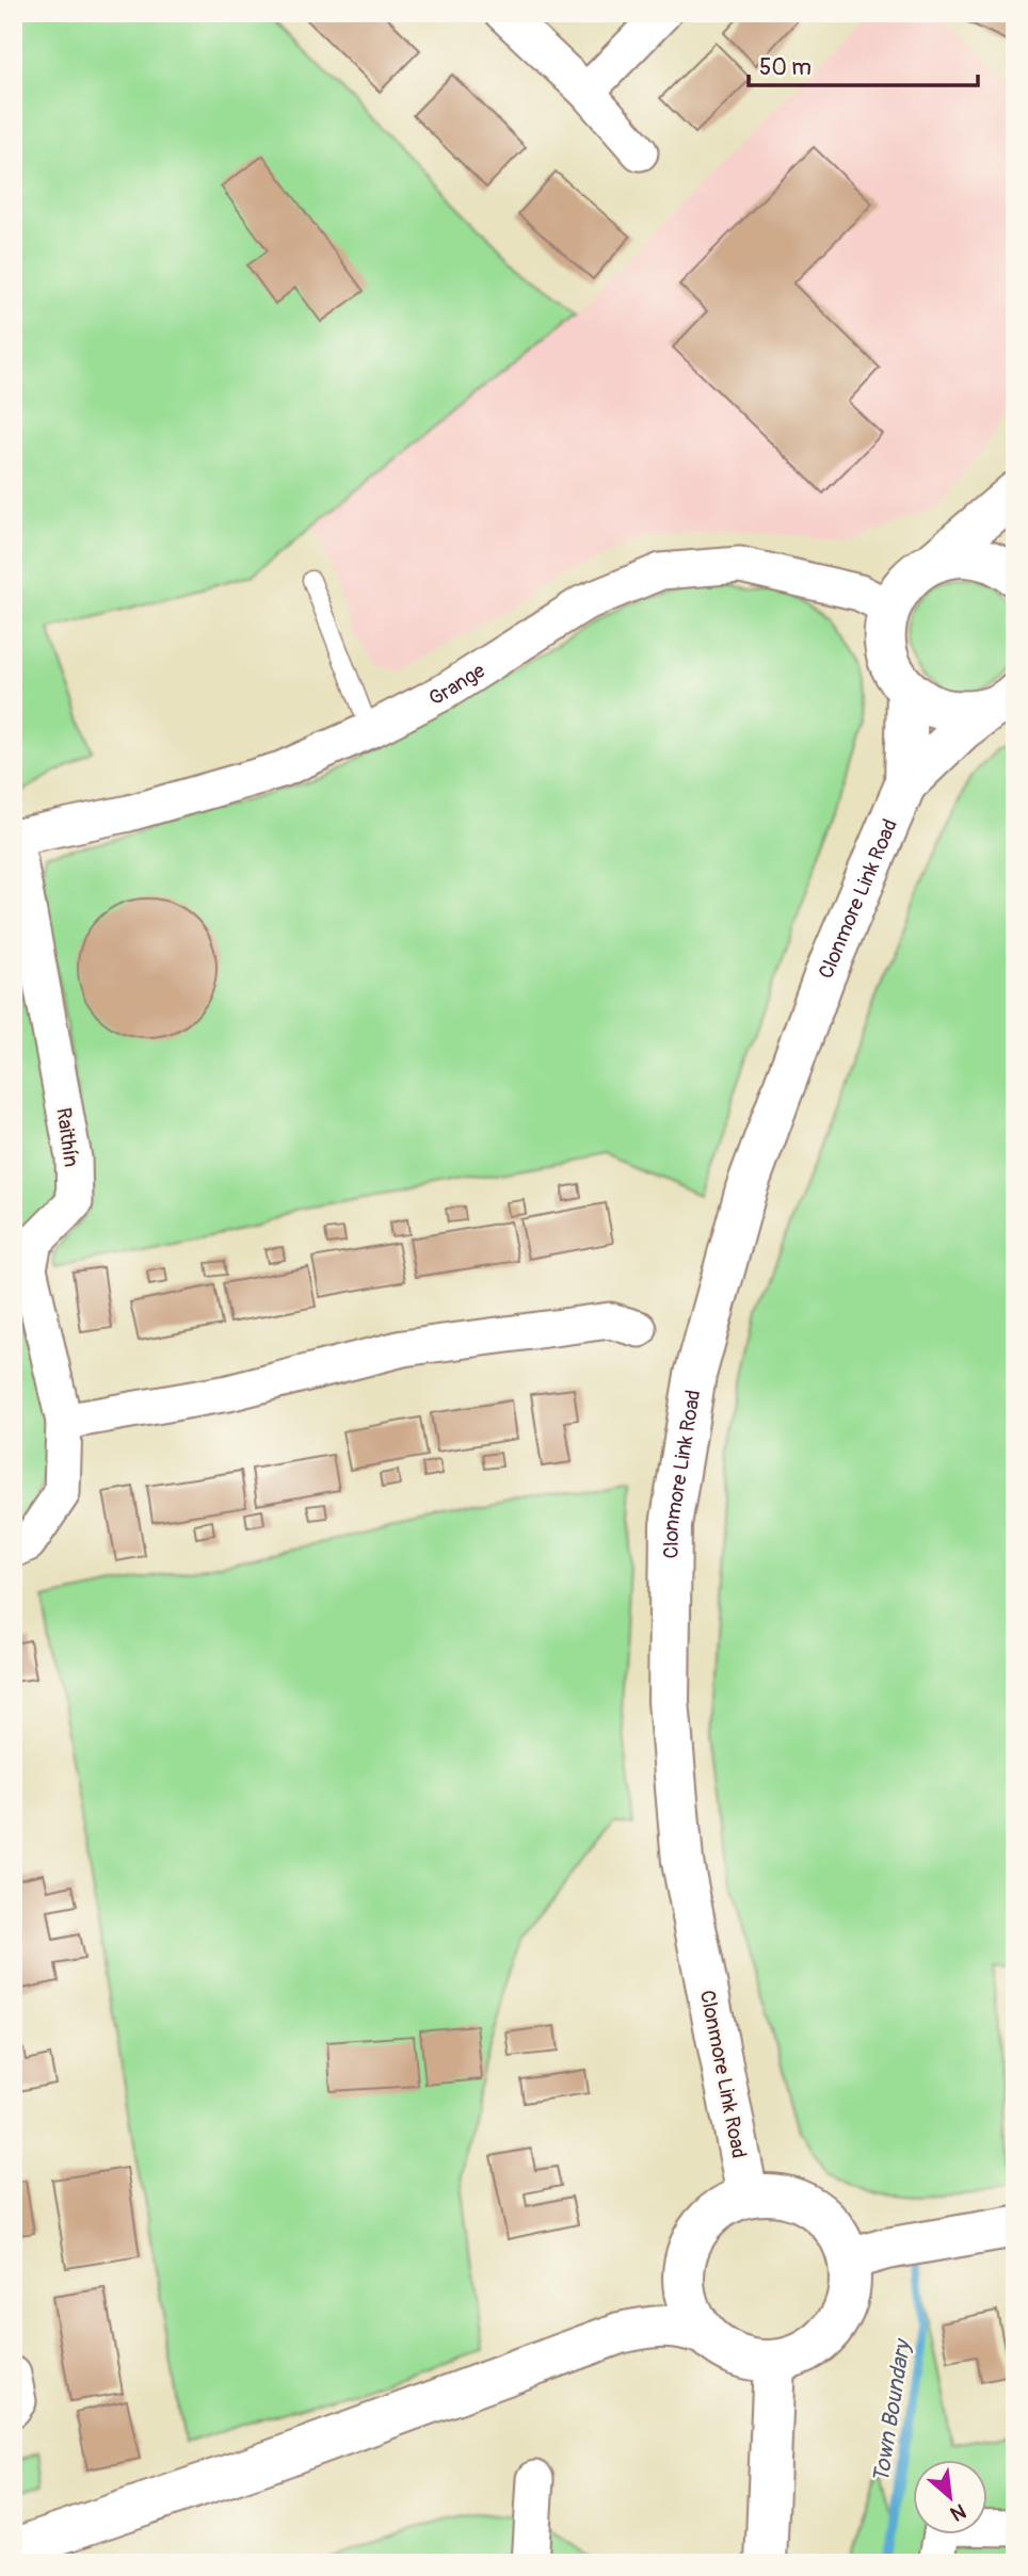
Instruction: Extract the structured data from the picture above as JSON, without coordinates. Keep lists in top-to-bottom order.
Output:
{
  "streets": {
    "main road": ["Clonmore Link Road"],
    "street": ["Grange", "Raithín"]
  },
  "crossings": [
    ["Grange", "Raithín"]
  ],
  "water": ["Town Boundary"],
  "scale_bar": "50 m",
  "north": "bottom right"
}
